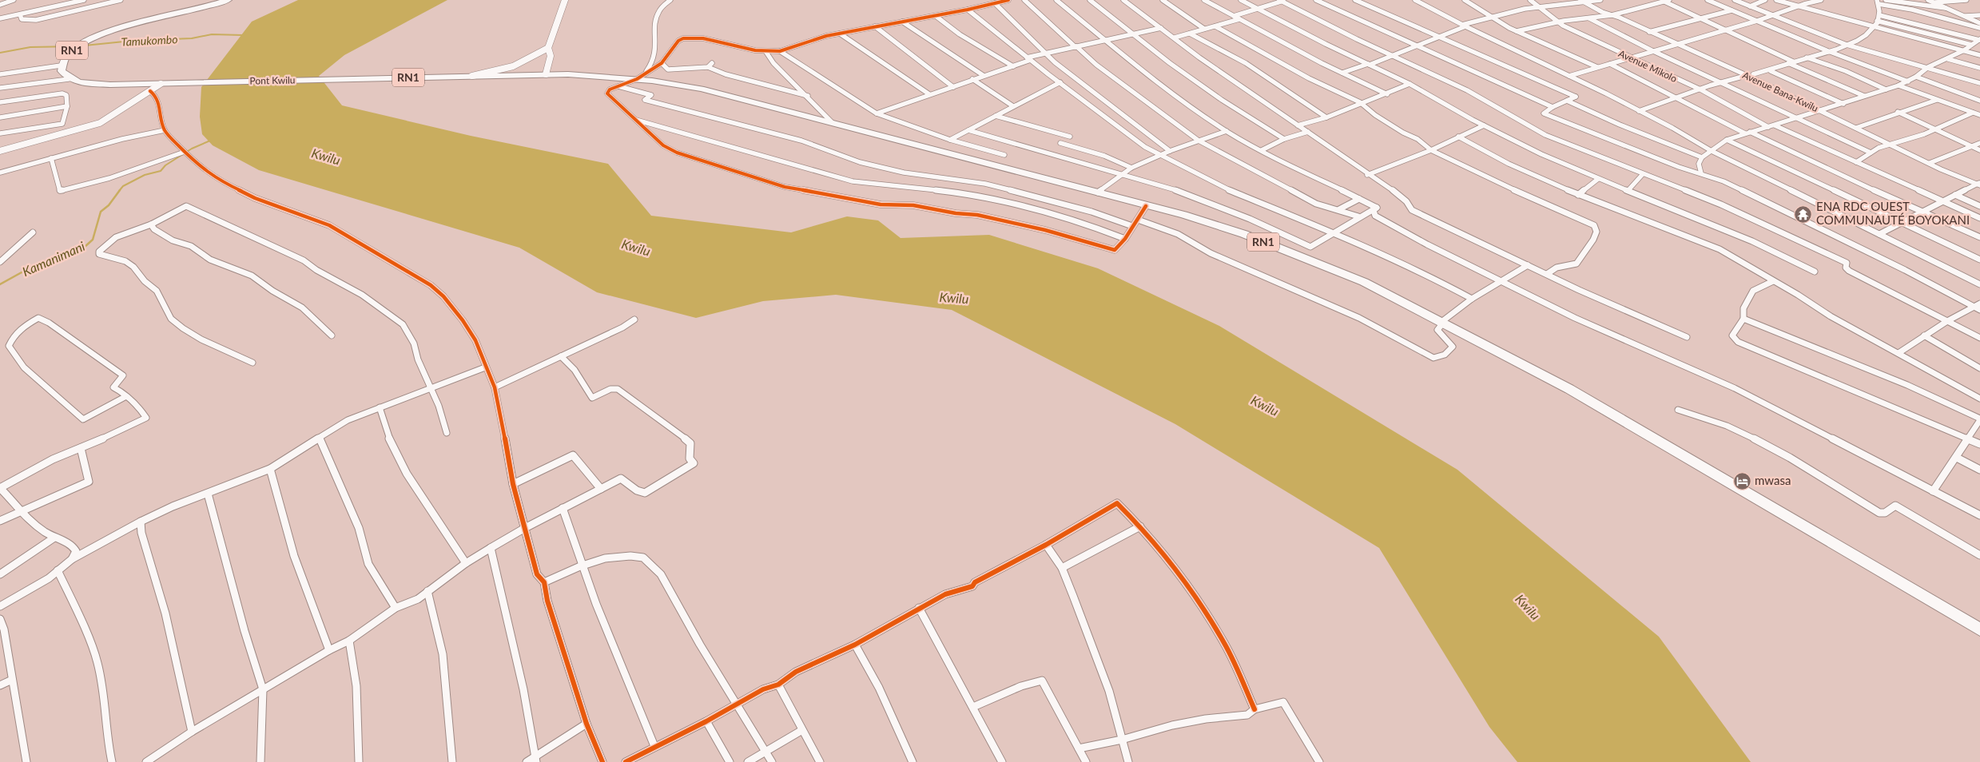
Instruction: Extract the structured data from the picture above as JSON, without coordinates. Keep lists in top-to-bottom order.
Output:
{
  "streets": {
    "highway": ["RN1", "Pont Kwilu"],
    "street": ["Avenue Mikolo", "Avenue Bana-Kwilu"]
  },
  "crossings": [
    ["RN1", "Pont Kwilu"]
  ],
  "water": ["Tamukombo", "Kwilu", "Kamanimani"],
  "places": {
    "temple": ["ENA RDC OUEST COMMUNAUTÉ BOYOKANI"],
    "hotel": ["mwasa"]
  }
}
